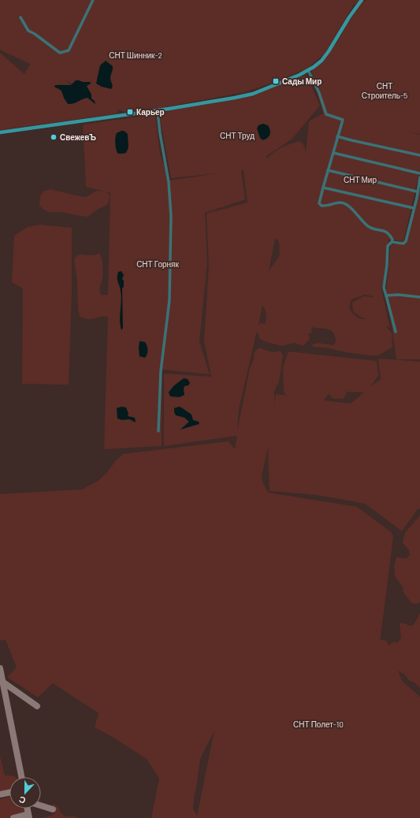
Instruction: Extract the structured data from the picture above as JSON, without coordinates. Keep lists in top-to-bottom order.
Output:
{
  "parks": [
    "СНТ Шинник-2",
    "СНТ Строитель-5",
    "СНТ Труд",
    "СНТ Мир",
    "СНТ Горняк",
    "СНТ Полет-10"
  ],
  "places": {
    "transit": ["Сады Мир", "Карьер"],
    "other": ["СвежевЪ"]
  },
  "north": "bottom"
}
